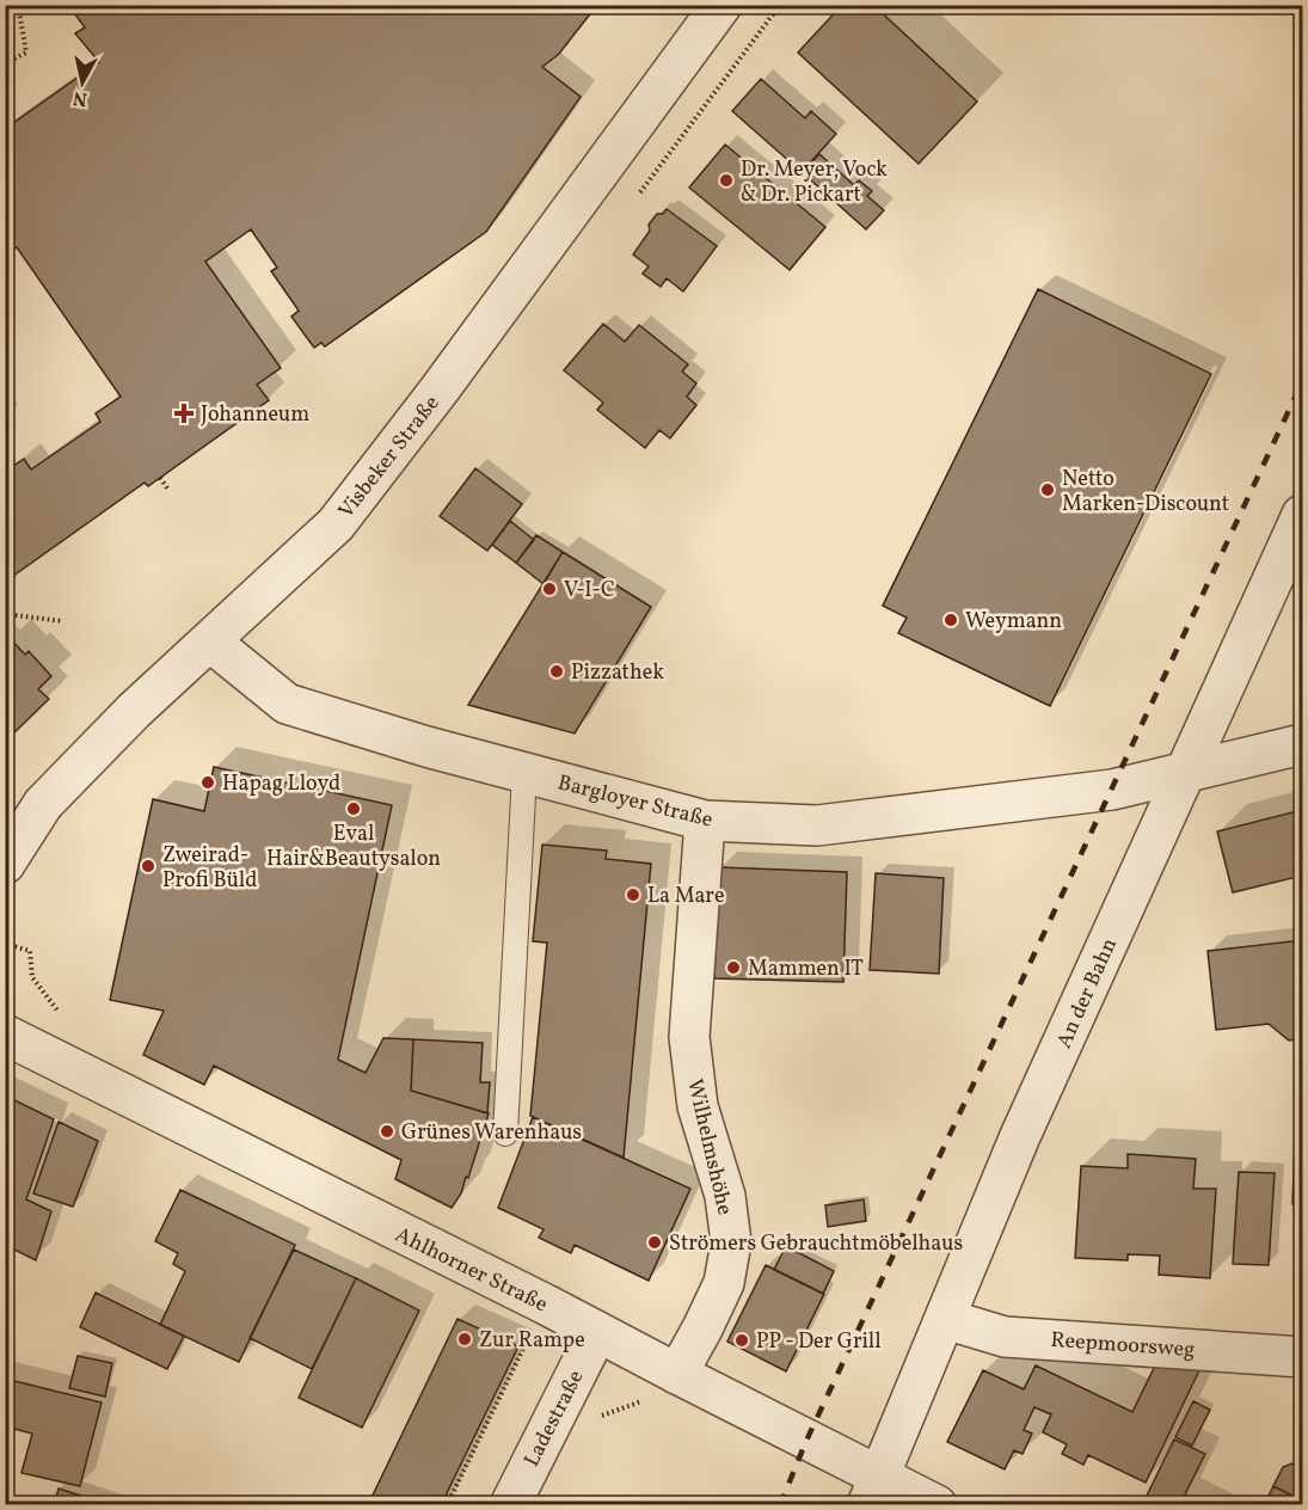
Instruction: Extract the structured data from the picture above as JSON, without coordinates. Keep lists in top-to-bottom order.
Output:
{
  "streets": {
    "street": [
      "Visbeker Straße",
      "Bargloyer Straße",
      "An der Bahn",
      "Wilhelmshöhe",
      "Ahlhorner Straße",
      "Reepmoorsweg",
      "Ladestraße"
    ]
  },
  "crossings": [
    ["Visbeker Straße", "Bargloyer Straße"],
    ["Bargloyer Straße", "An der Bahn"],
    ["Bargloyer Straße", "Wilhelmshöhe"],
    ["An der Bahn", "Ahlhorner Straße"],
    ["An der Bahn", "Reepmoorsweg"],
    ["Wilhelmshöhe", "Ahlhorner Straße"],
    ["Ahlhorner Straße", "Ladestraße"]
  ],
  "places": {
    "other": [
      "Dr. Meyer, Vock & Dr. Pickart",
      "Netto Marken-Discount",
      "V-I-C",
      "Weymann",
      "Pizzathek",
      "Hapag Lloyd",
      "Eval Hair&Beautysalon",
      "Zweirad- Profi Büld",
      "La Mare",
      "Mammen IT",
      "Grünes Warenhaus",
      "Strömers Gebrauchtmöbelhaus",
      "Zur Rampe",
      "PP - Der Grill"
    ],
    "health": ["Johanneum"]
  },
  "north": "bottom"
}
